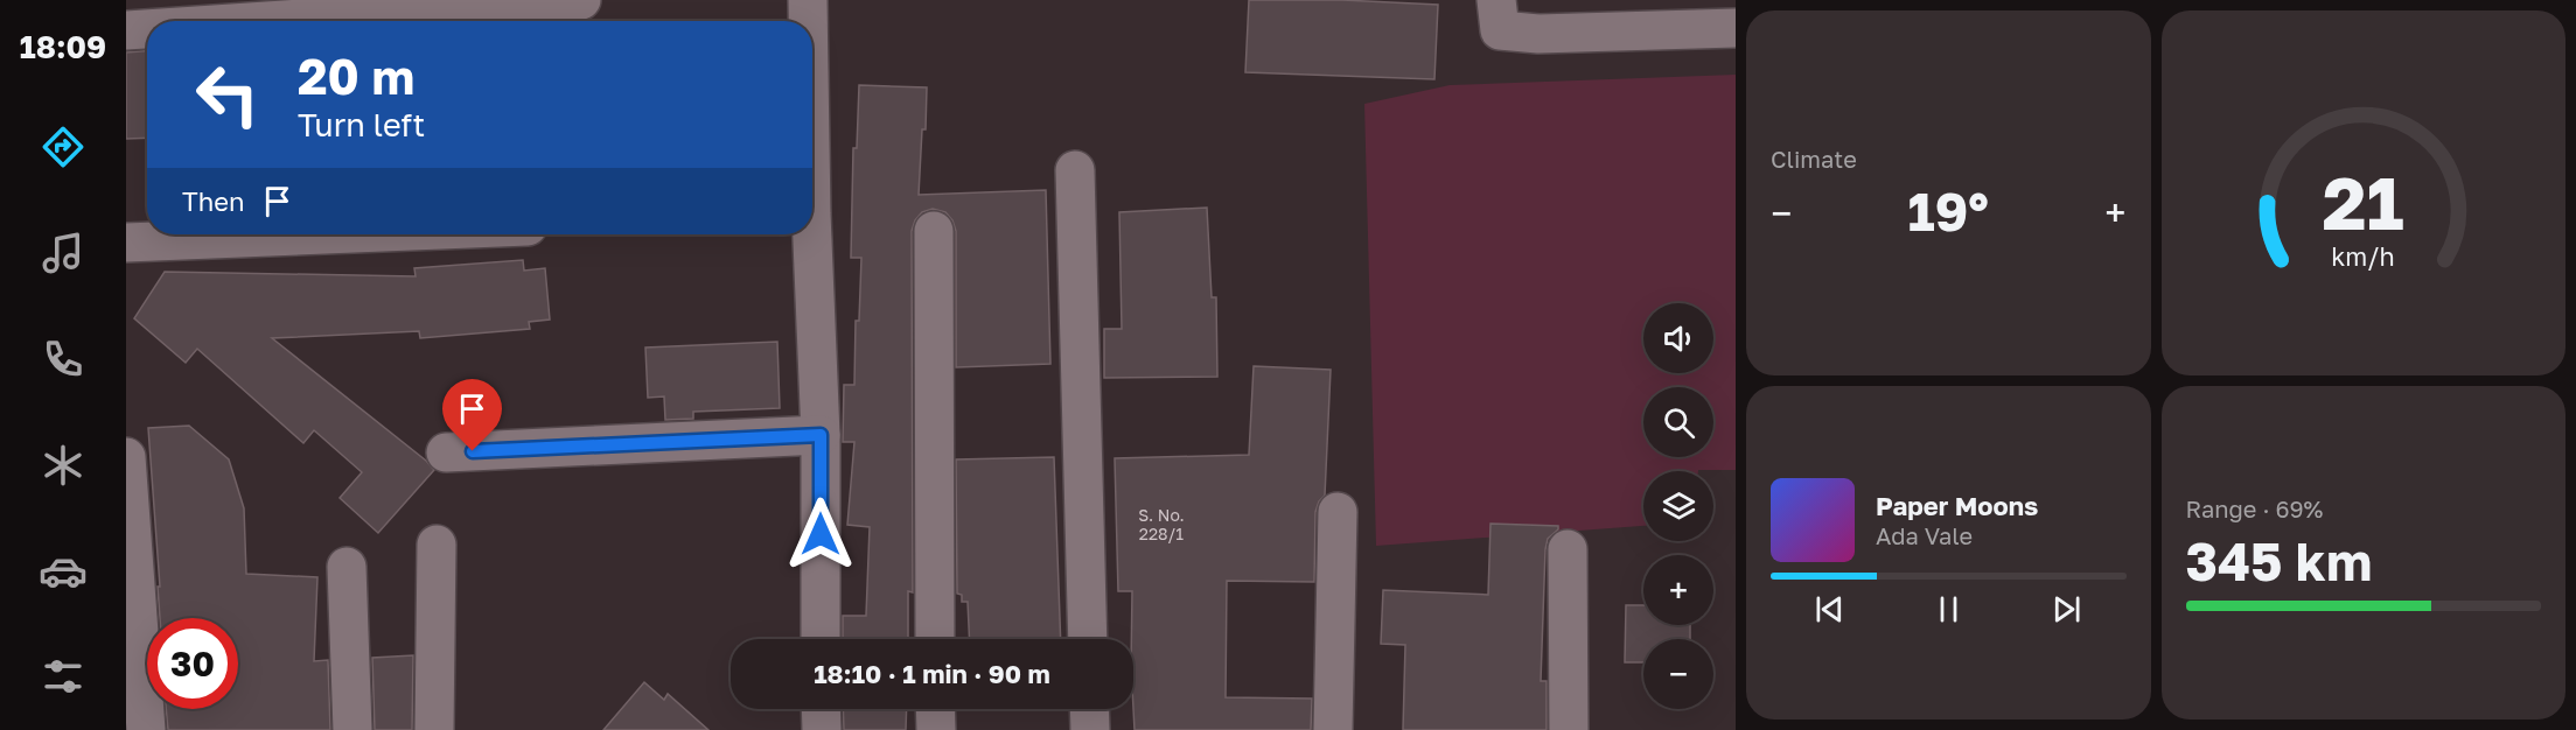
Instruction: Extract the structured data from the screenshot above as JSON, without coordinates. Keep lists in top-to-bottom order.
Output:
{
  "house_numbers": ["S. No. 228/1"],
  "page": {
    "tabs": "18:09",
    "tile": [
      "Climate",
      ["Range · 69%", "345 km"]
    ],
    "turn": ["20 m", "Turn left"],
    "then": "Then",
    "heat": ["−", "19°", "+"],
    "map_buttons": ["+", "−"],
    "song": ["Paper Moons", "Ada Vale"],
    "limit": "30",
    "trip": "18:10 · 1 min · 90 m",
    "gauge": ["21", "km/h"]
  }
}
